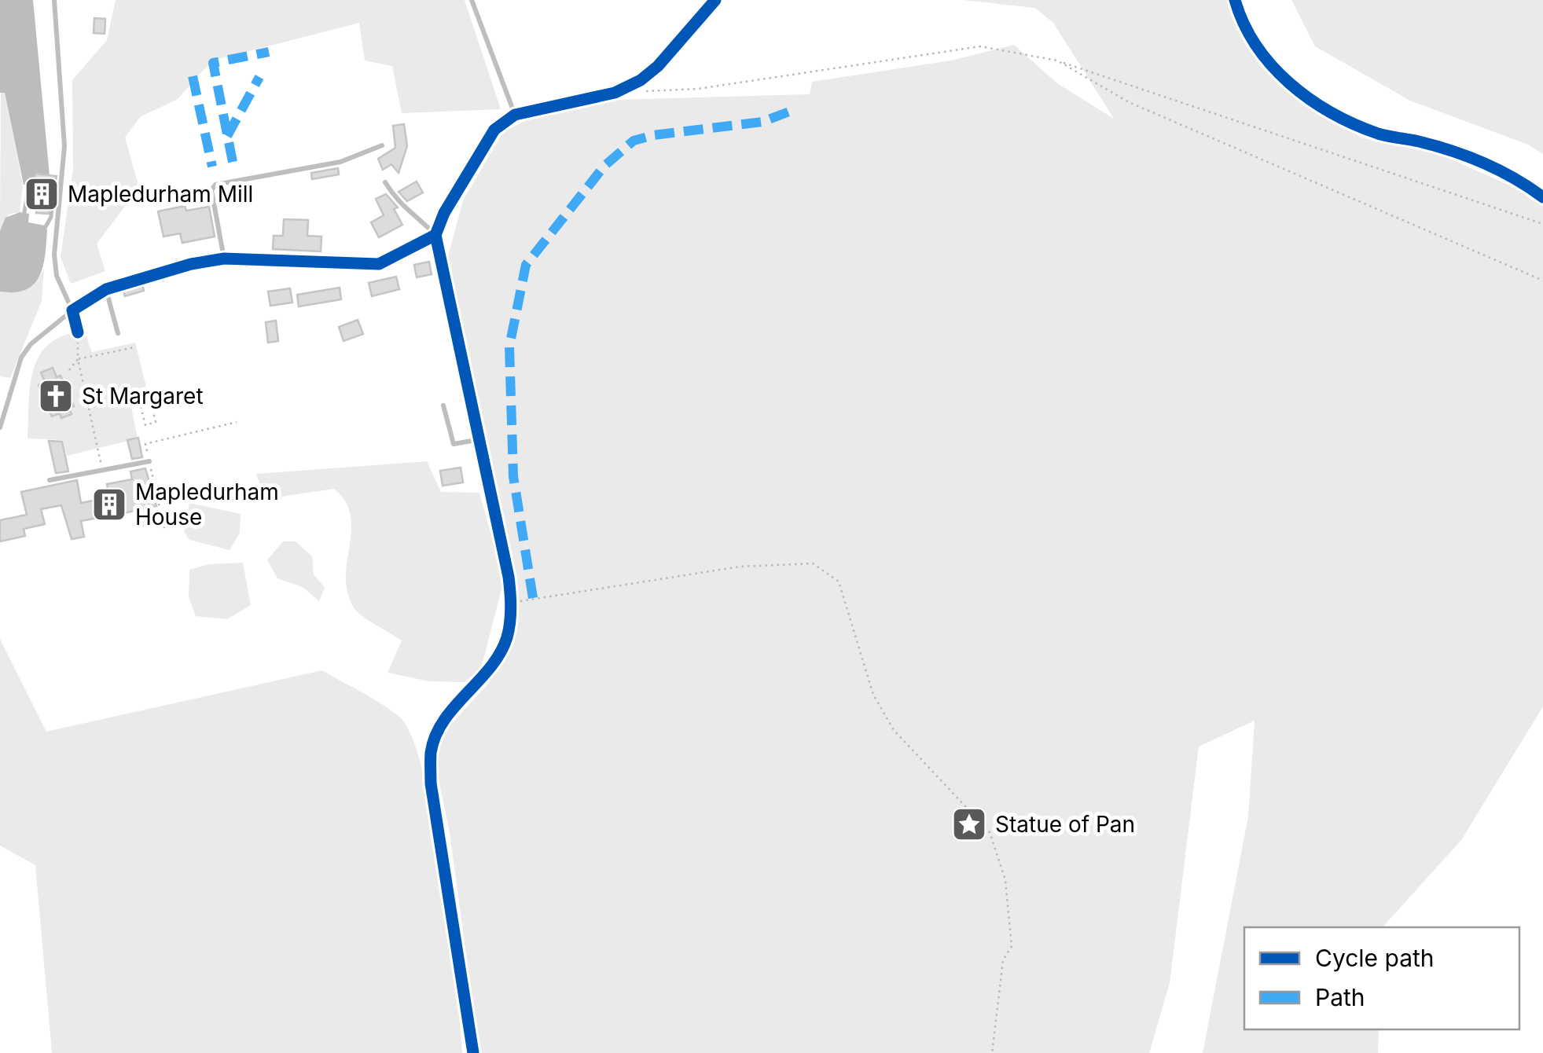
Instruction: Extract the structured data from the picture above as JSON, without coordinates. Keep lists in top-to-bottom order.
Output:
{
  "places": {
    "building": ["Mapledurham Mill", "Mapledurham House"],
    "church": ["St Margaret"],
    "place": ["Statue of Pan"]
  },
  "legend": ["Cycle path", "Path"]
}
